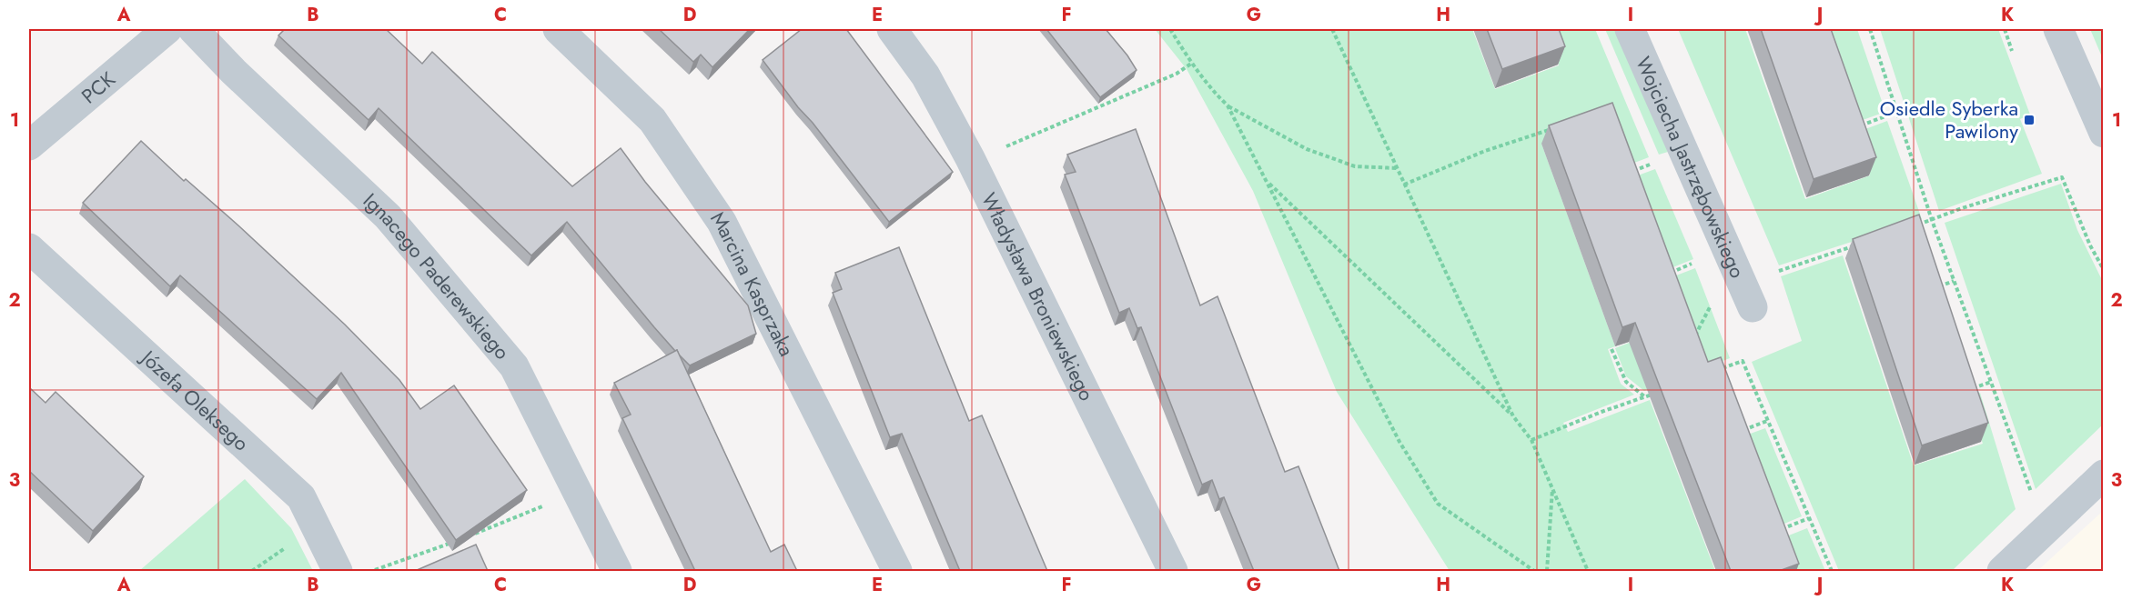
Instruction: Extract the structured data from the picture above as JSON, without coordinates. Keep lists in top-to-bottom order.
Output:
{
  "streets": {
    "street": [
      "PCK",
      "Wojciecha Jastrzębowskiego",
      "Ignacego Paderewskiego",
      "Marcina Kasprzaka",
      "Władysława Broniewskiego",
      "Józefa Oleksego"
    ]
  },
  "places": {
    "transit": ["Osiedle Syberka Pawilony"]
  },
  "grid": {
    "columns": [
      "A",
      "B",
      "C",
      "D",
      "E",
      "F",
      "G",
      "H",
      "I",
      "J",
      "K"
    ],
    "rows": ["1", "2", "3"]
  }
}
